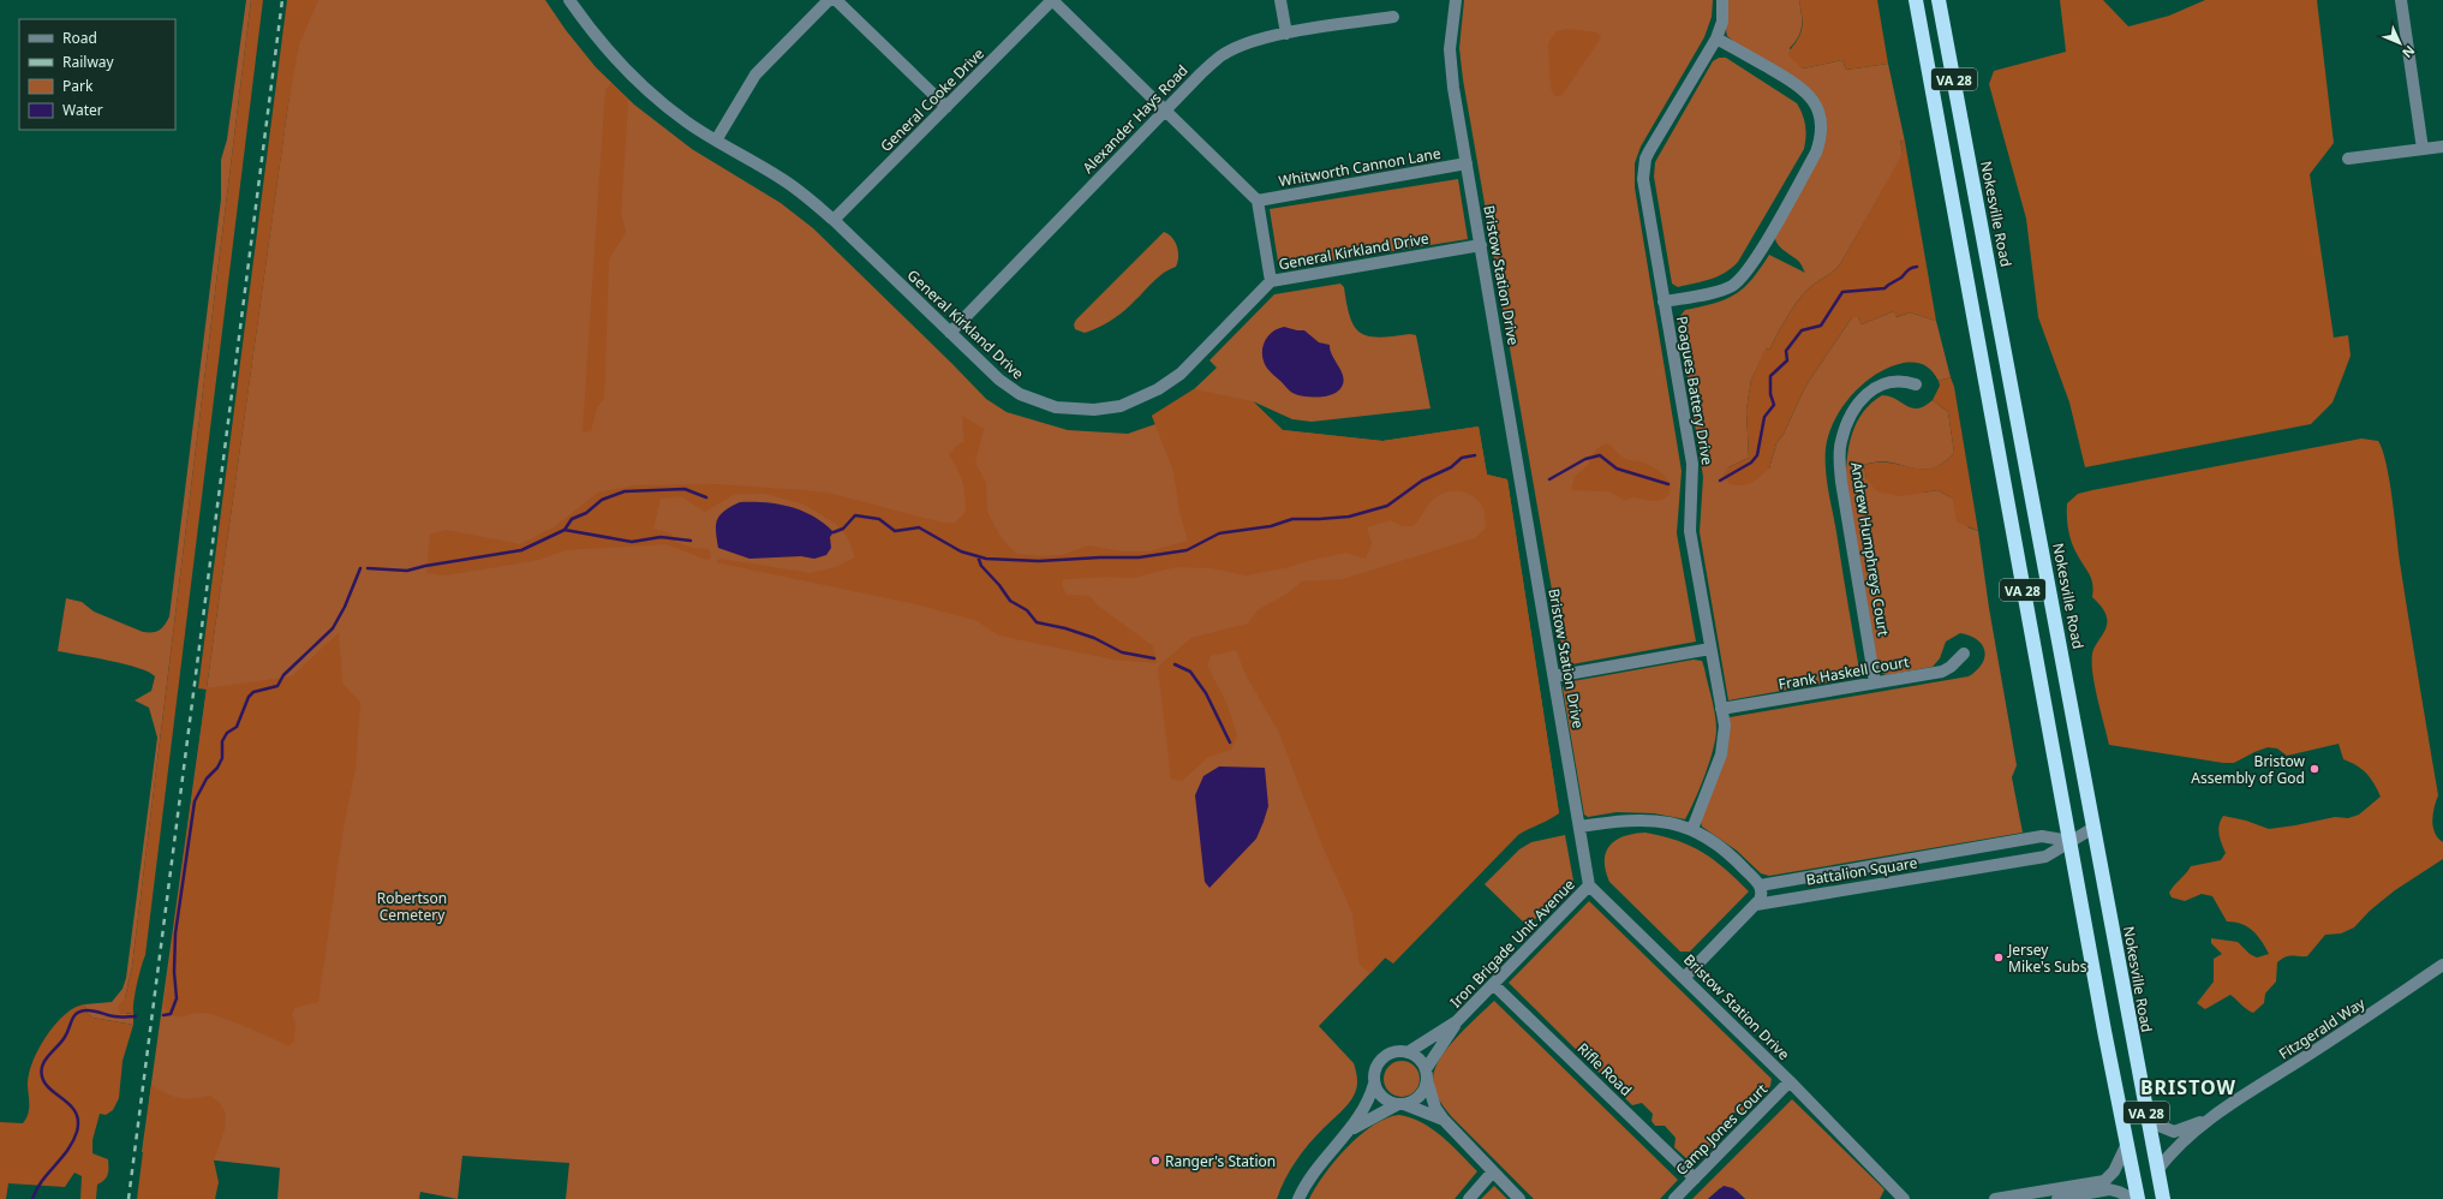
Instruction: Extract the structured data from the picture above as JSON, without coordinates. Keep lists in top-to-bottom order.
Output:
{
  "streets": {
    "highway": ["VA 28", "Nokesville Road"],
    "street": [
      "General Cooke Drive",
      "Alexander Hays Road",
      "Whitworth Cannon Lane",
      "General Kirkland Drive",
      "Bristow Station Drive",
      "Poagues Battery Drive",
      "Andrew Humphreys Court",
      "Frank Haskell Court",
      "Battalion Square",
      "Iron Brigade Unit Avenue",
      "Fitzgerald Way",
      "Rifle Road",
      "Camp Jones Court"
    ]
  },
  "crossings": [
    ["VA 28", "Battalion Square"],
    ["General Cooke Drive", "General Kirkland Drive"],
    ["Alexander Hays Road", "General Kirkland Drive"],
    ["Whitworth Cannon Lane", "Bristow Station Drive"],
    ["Nokesville Road", "Battalion Square"],
    ["Nokesville Road", "Fitzgerald Way"],
    ["General Kirkland Drive", "Bristow Station Drive"],
    ["Bristow Station Drive", "Iron Brigade Unit Avenue"],
    ["Bristow Station Drive", "Camp Jones Court"],
    ["Poagues Battery Drive", "Frank Haskell Court"],
    ["Andrew Humphreys Court", "Frank Haskell Court"],
    ["Iron Brigade Unit Avenue", "Rifle Road"],
    ["Rifle Road", "Camp Jones Court"]
  ],
  "districts": ["BRISTOW"],
  "parks": ["Robertson Cemetery"],
  "places": ["Bristow Assembly of God", "Jersey Mike's Subs", "Ranger's Station"],
  "legend": [
    "Road",
    "Railway",
    "Park",
    "Water"
  ],
  "north": "bottom right"
}
